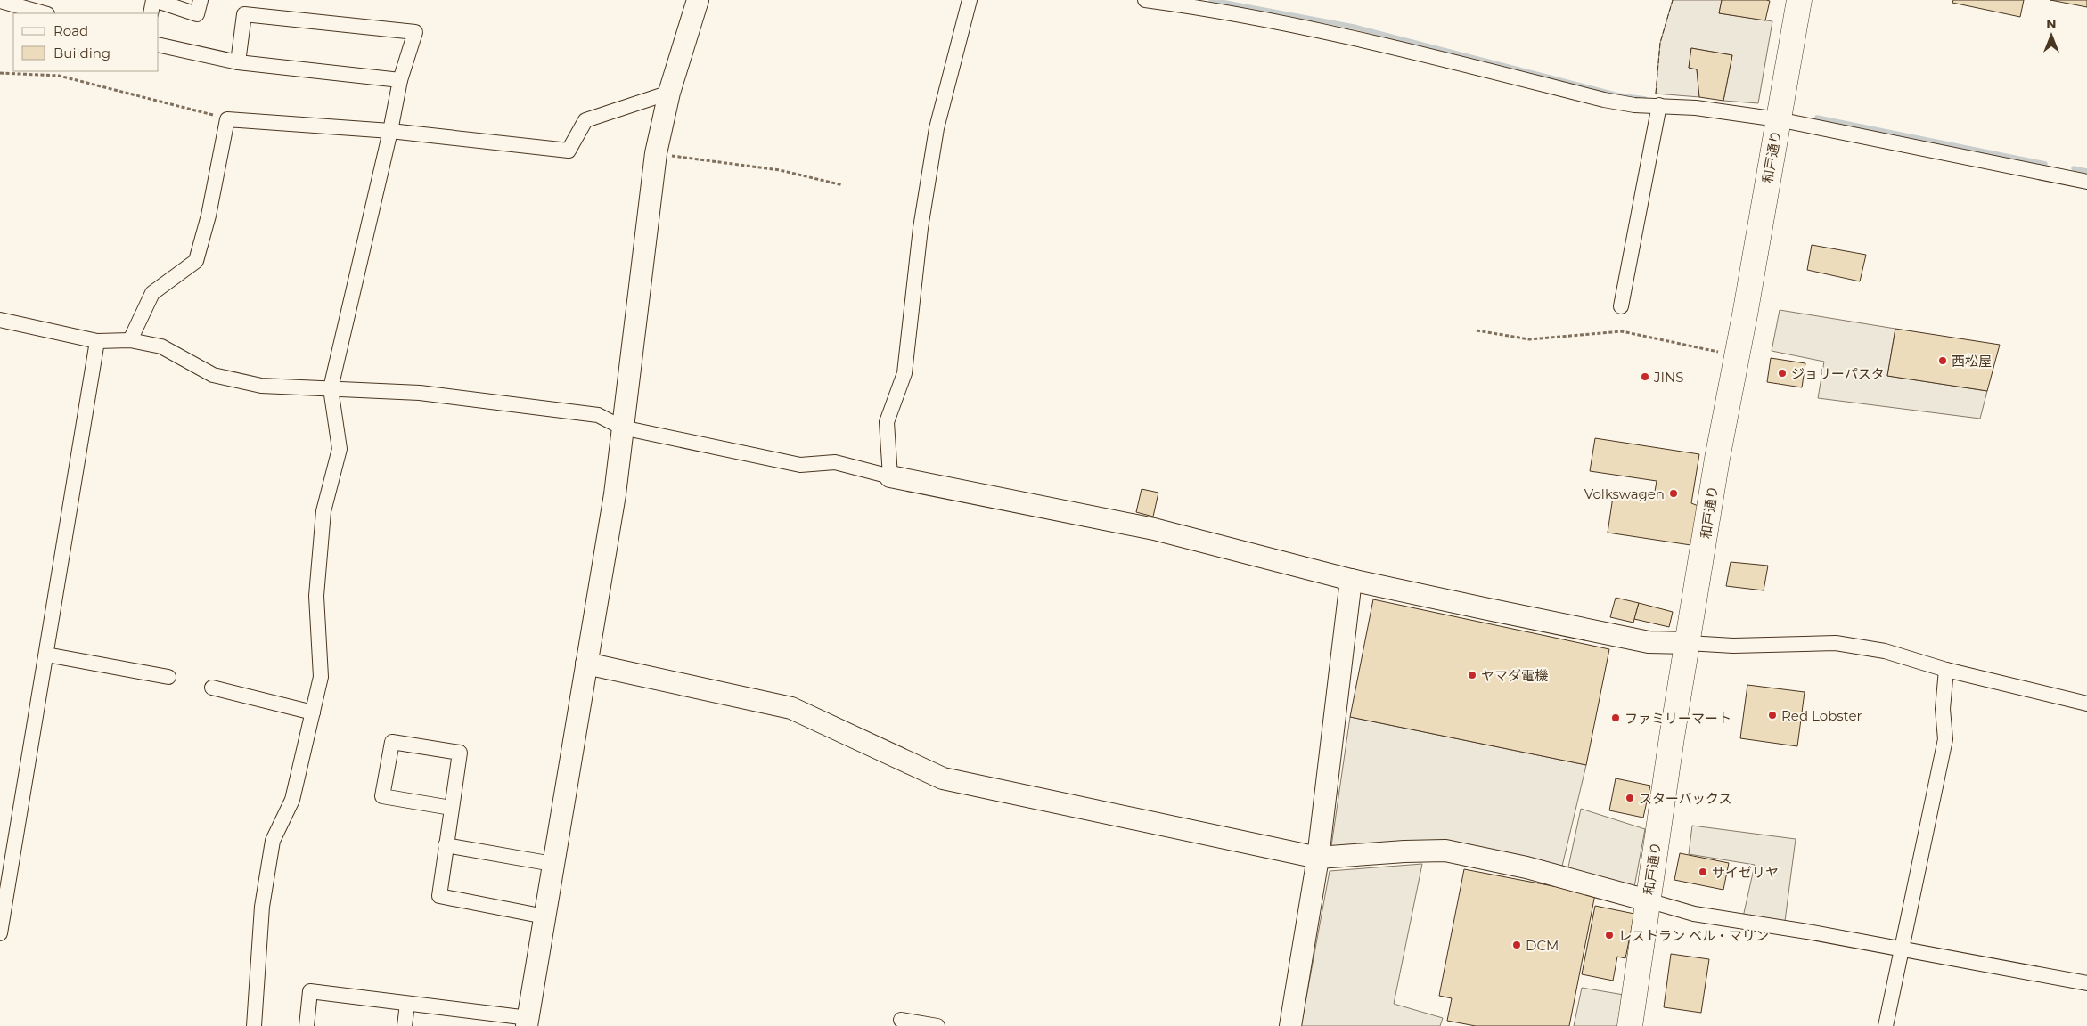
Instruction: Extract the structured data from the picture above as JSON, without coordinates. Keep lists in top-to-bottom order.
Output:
{
  "streets": {
    "highway": ["和戸通り"]
  },
  "places": [
    "西松屋",
    "ジョリーパスタ",
    "JINS",
    "Volkswagen",
    "ヤマダ電機",
    "Red Lobster",
    "ファミリーマート",
    "スターバックス",
    "サイゼリヤ",
    "レストラン ベル・マリン",
    "DCM"
  ],
  "legend": ["Road", "Building"],
  "north": "top"
}
